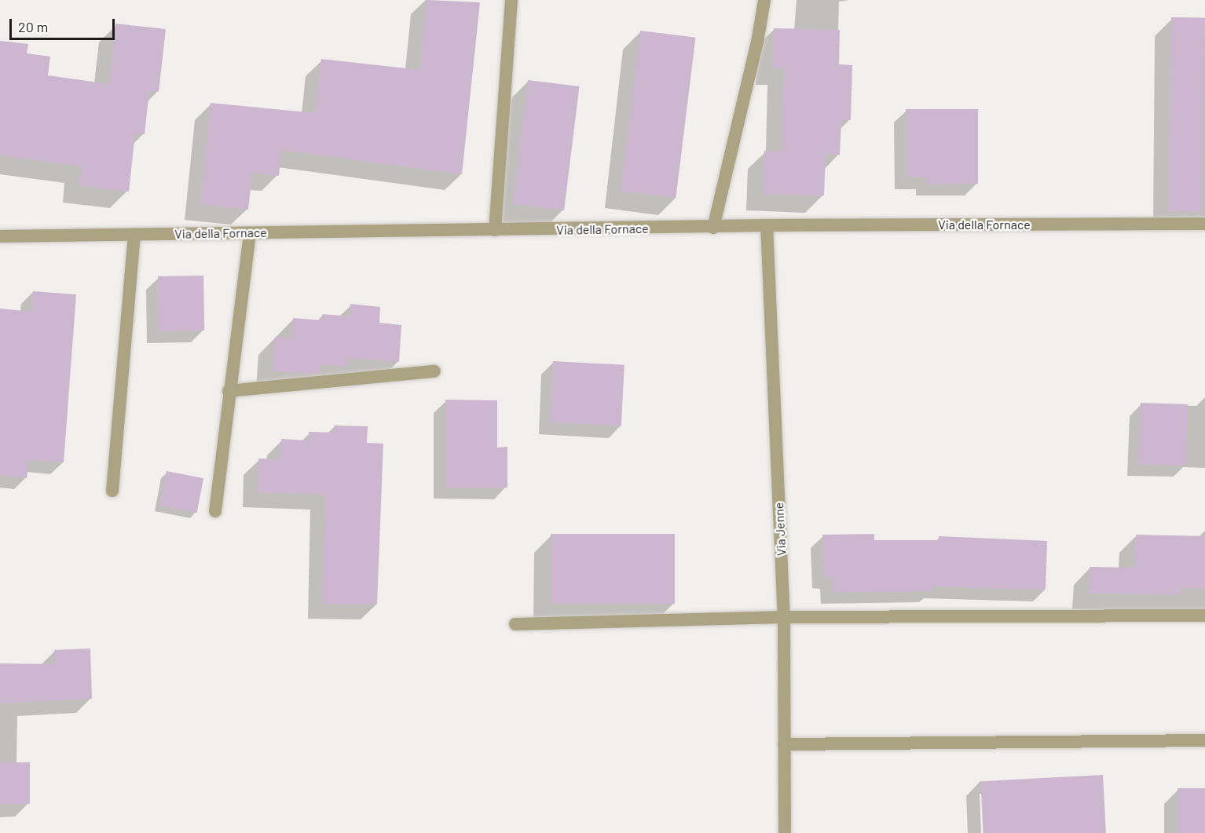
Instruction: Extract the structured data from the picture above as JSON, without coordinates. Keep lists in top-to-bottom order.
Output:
{
  "streets": {
    "street": ["Via della Fornace", "Via Jenne"]
  },
  "crossings": [
    ["Via della Fornace", "Via Jenne"]
  ],
  "scale_bar": "20 m"
}
